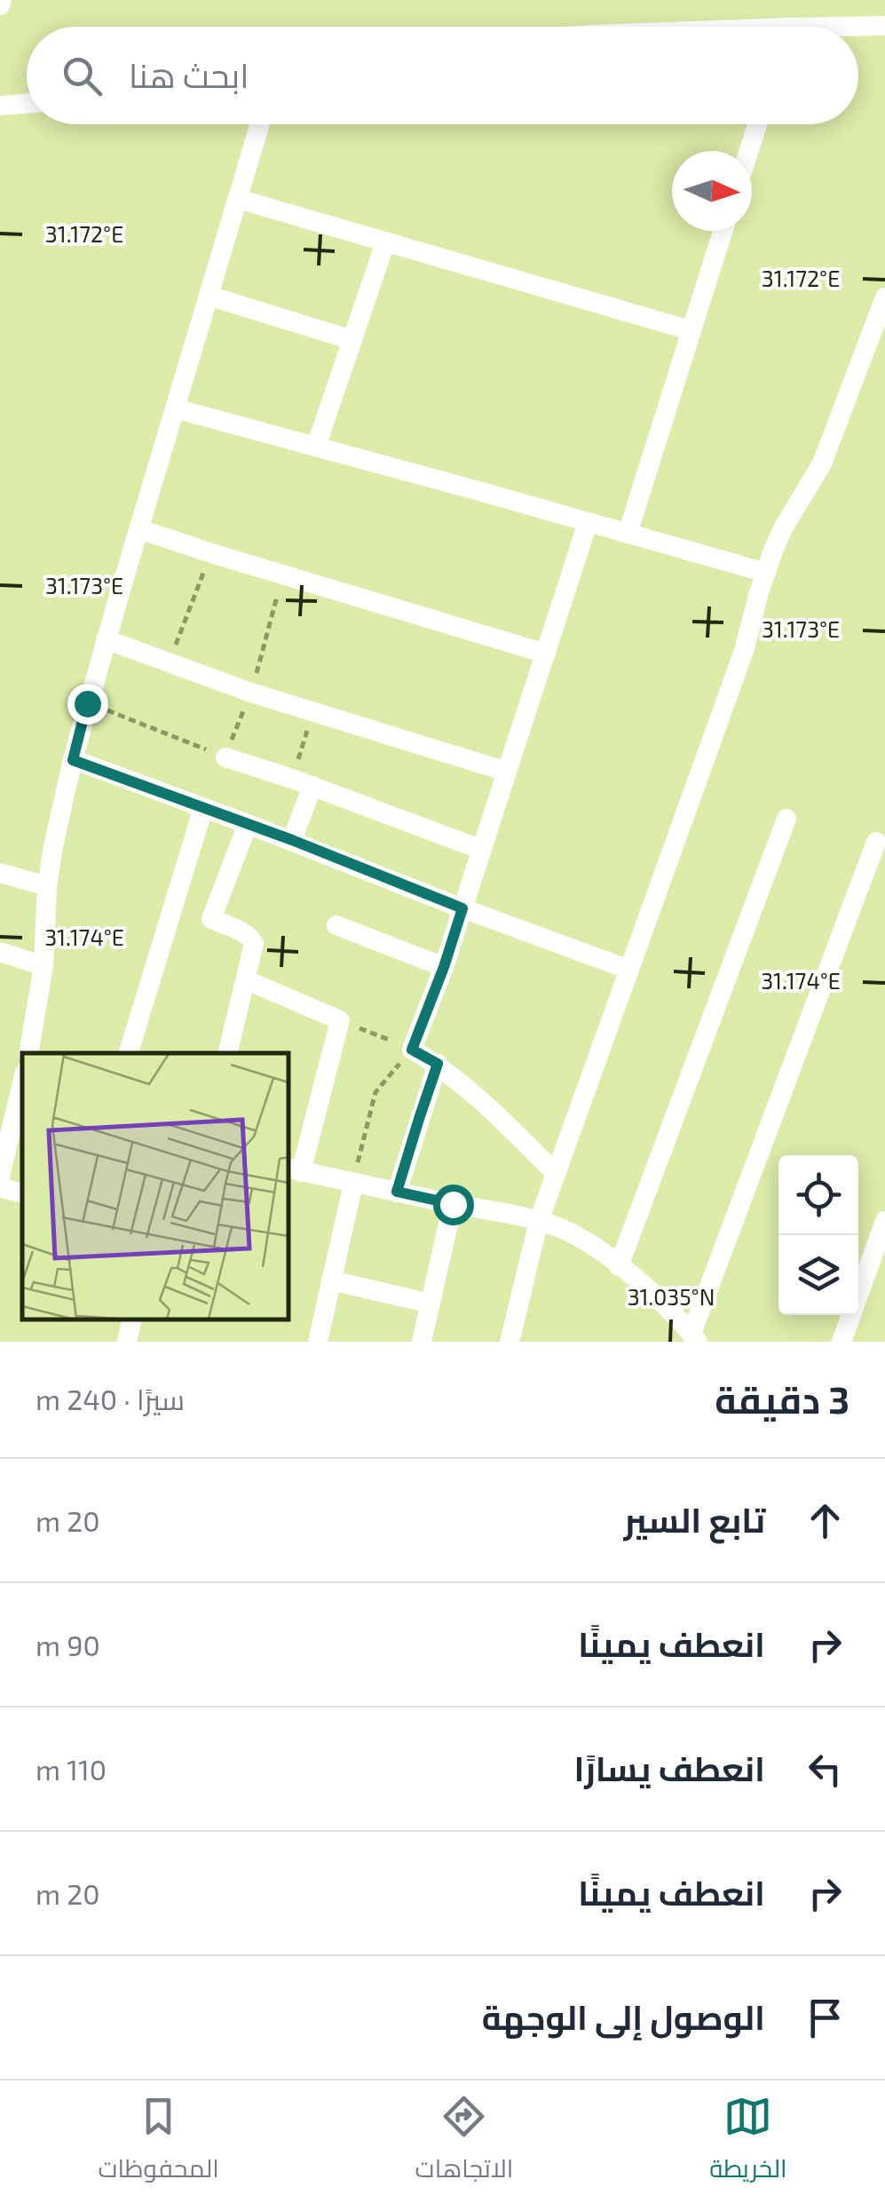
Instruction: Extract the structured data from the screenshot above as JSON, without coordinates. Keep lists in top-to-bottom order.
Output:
{
  "north": "right",
  "page": {
    "search": "ابحث هنا",
    "heading": ["3 دقيقة", "سيرًا · 240 m"],
    "list": [
      ["تابع السير", "20 m"],
      ["انعطف يمينًا", "90 m"],
      ["انعطف يسارًا", "110 m"],
      ["انعطف يمينًا", "20 m"],
      "الوصول إلى الوجهة"
    ],
    "nav": ["الخريطة", "الاتجاهات", "المحفوظات"]
  },
  "coordinates": [
    "31.172°E",
    "31.173°E",
    "31.174°E",
    "31.035°N"
  ]
}
